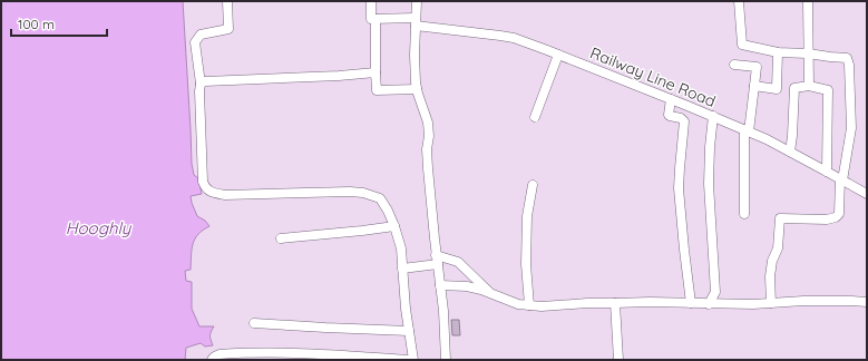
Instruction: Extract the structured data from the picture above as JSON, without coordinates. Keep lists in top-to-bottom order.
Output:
{
  "streets": {
    "street": ["Railway Line Road"]
  },
  "water": ["Hooghly"],
  "scale_bar": "100 m"
}
